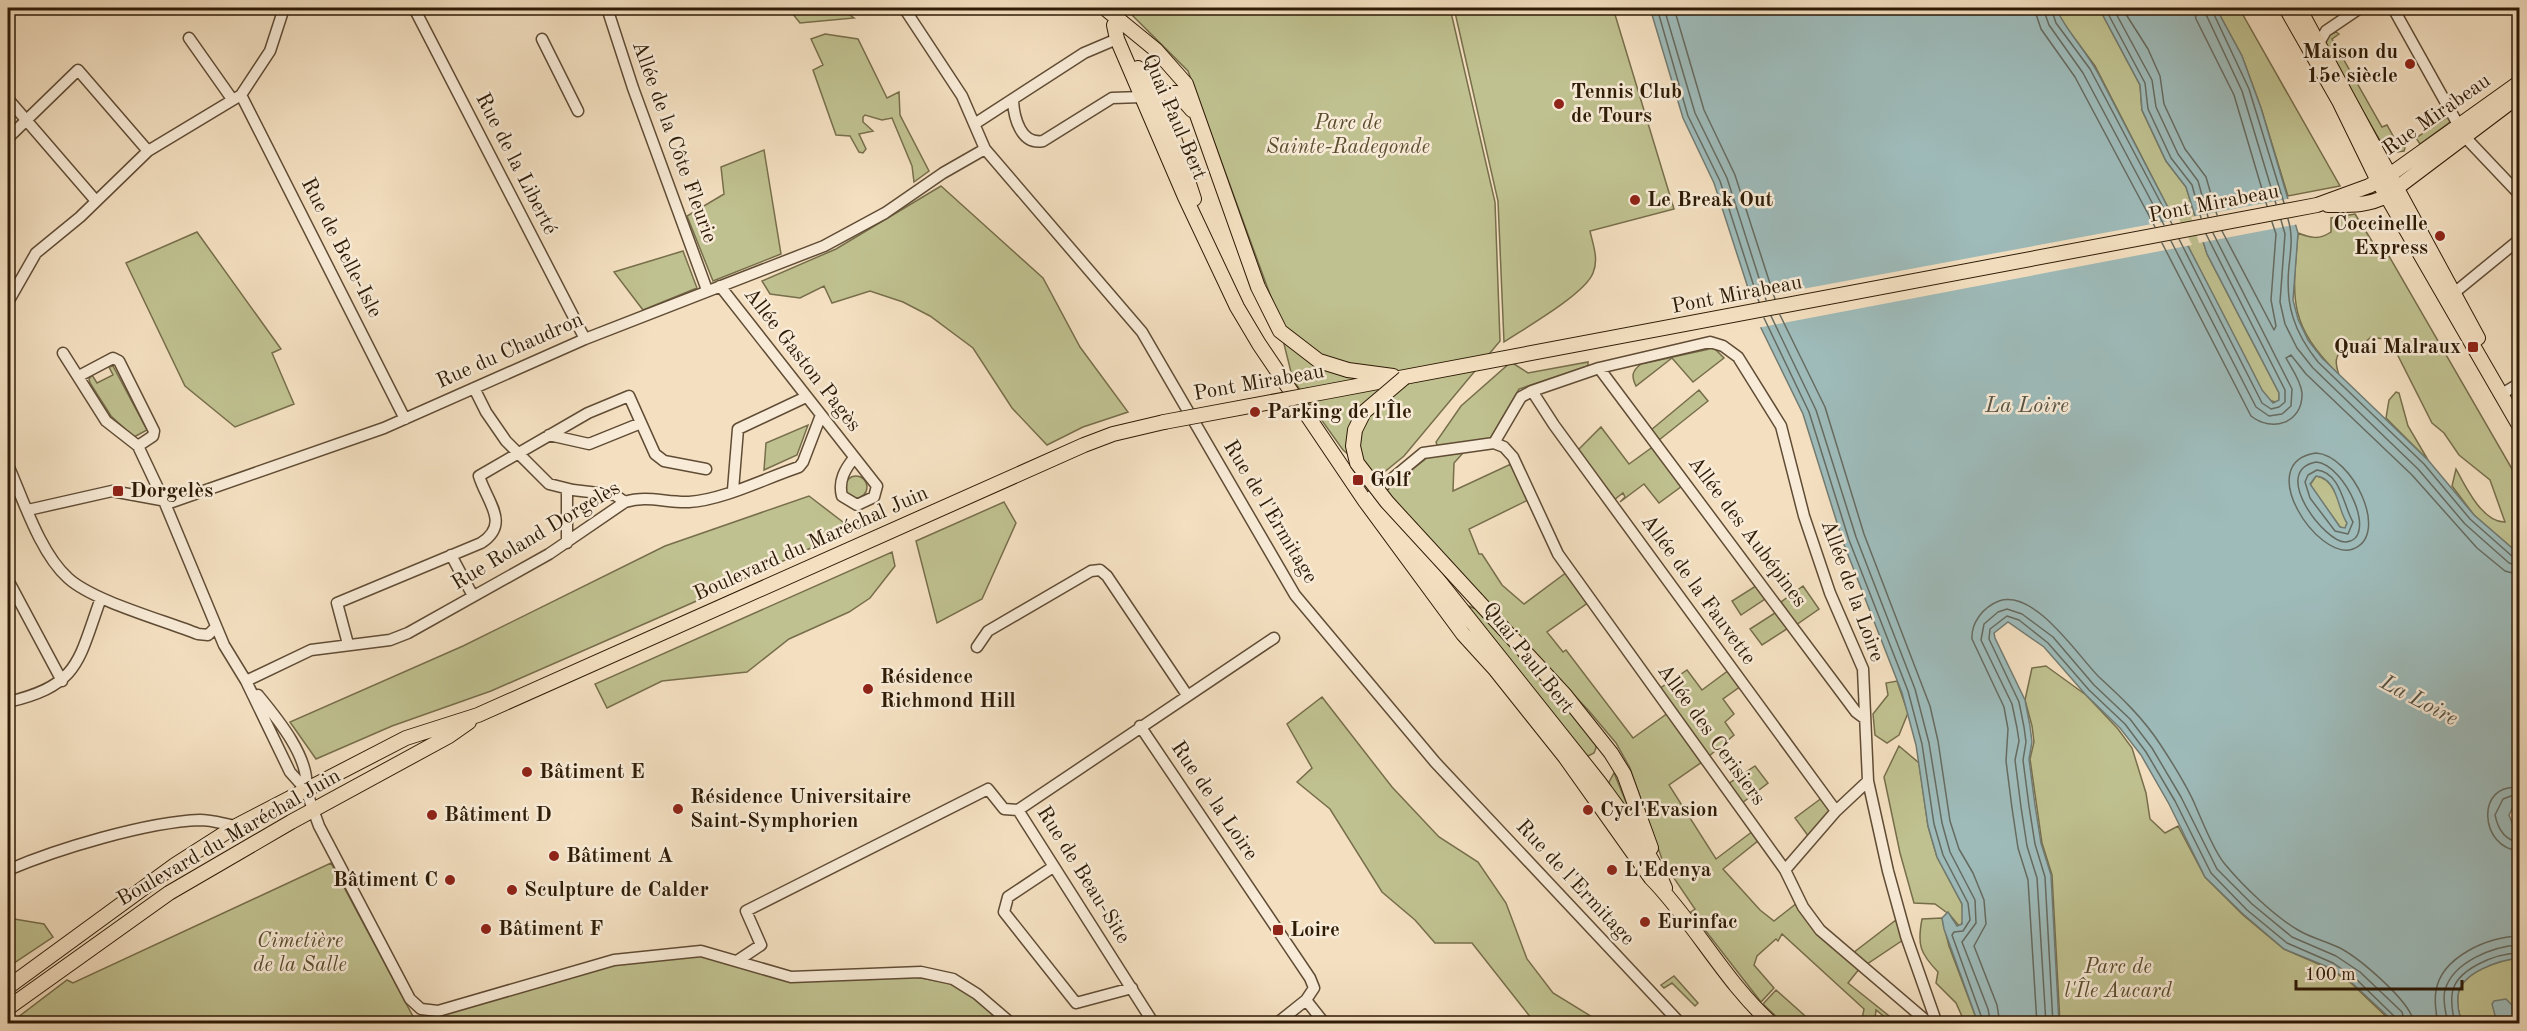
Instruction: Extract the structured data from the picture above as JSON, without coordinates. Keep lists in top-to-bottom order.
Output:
{
  "streets": {
    "main road": [
      "Rue Mirabeau",
      "Quai Paul Bert",
      "Pont Mirabeau",
      "Boulevard du Maréchal Juin"
    ],
    "street": [
      "Allée de la Côte Fleurie",
      "Rue de la Liberté",
      "Rue de Belle-Isle",
      "Rue du Chaudron",
      "Allée Gaston Pagès",
      "Rue de l'Ermitage",
      "Allée des Aubépines",
      "Rue Roland Dorgelès",
      "Allée de la Fauvette",
      "Allée de la Loire",
      "Allée des Cerisiers",
      "Rue de la Loire",
      "Rue de Beau-Site"
    ]
  },
  "crossings": [
    ["Rue Mirabeau", "Pont Mirabeau"],
    ["Allée de la Côte Fleurie", "Rue du Chaudron"],
    ["Rue de la Liberté", "Rue du Chaudron"],
    ["Pont Mirabeau", "Boulevard du Maréchal Juin"],
    ["Rue de Belle-Isle", "Rue du Chaudron"],
    ["Rue du Chaudron", "Allée Gaston Pagès"],
    ["Rue du Chaudron", "Rue de l'Ermitage"],
    ["Allée Gaston Pagès", "Rue Roland Dorgelès"],
    ["Allée des Aubépines", "Allée de la Loire"],
    ["Rue de la Loire", "Rue de Beau-Site"]
  ],
  "water": ["La Loire"],
  "parks": ["Parc de Sainte-Radegonde", "Cimetière de la Salle", "Parc de l'Île Aucard"],
  "places": {
    "other": [
      "Maison du 15e siècle",
      "Tennis Club de Tours",
      "Le Break Out",
      "Coccinelle Express",
      "Parking de l'Île",
      "Résidence Richmond Hill",
      "Bâtiment E",
      "Résidence Universitaire Saint-Symphorien",
      "Cycl'Evasion",
      "Bâtiment D",
      "Bâtiment A",
      "L'Edenya",
      "Bâtiment C",
      "Sculpture de Calder",
      "Eurinfac",
      "Bâtiment F"
    ],
    "transit": [
      "Quai Malraux",
      "Golf",
      "Dorgelès",
      "Loire"
    ]
  },
  "scale_bar": "100 m"
}
